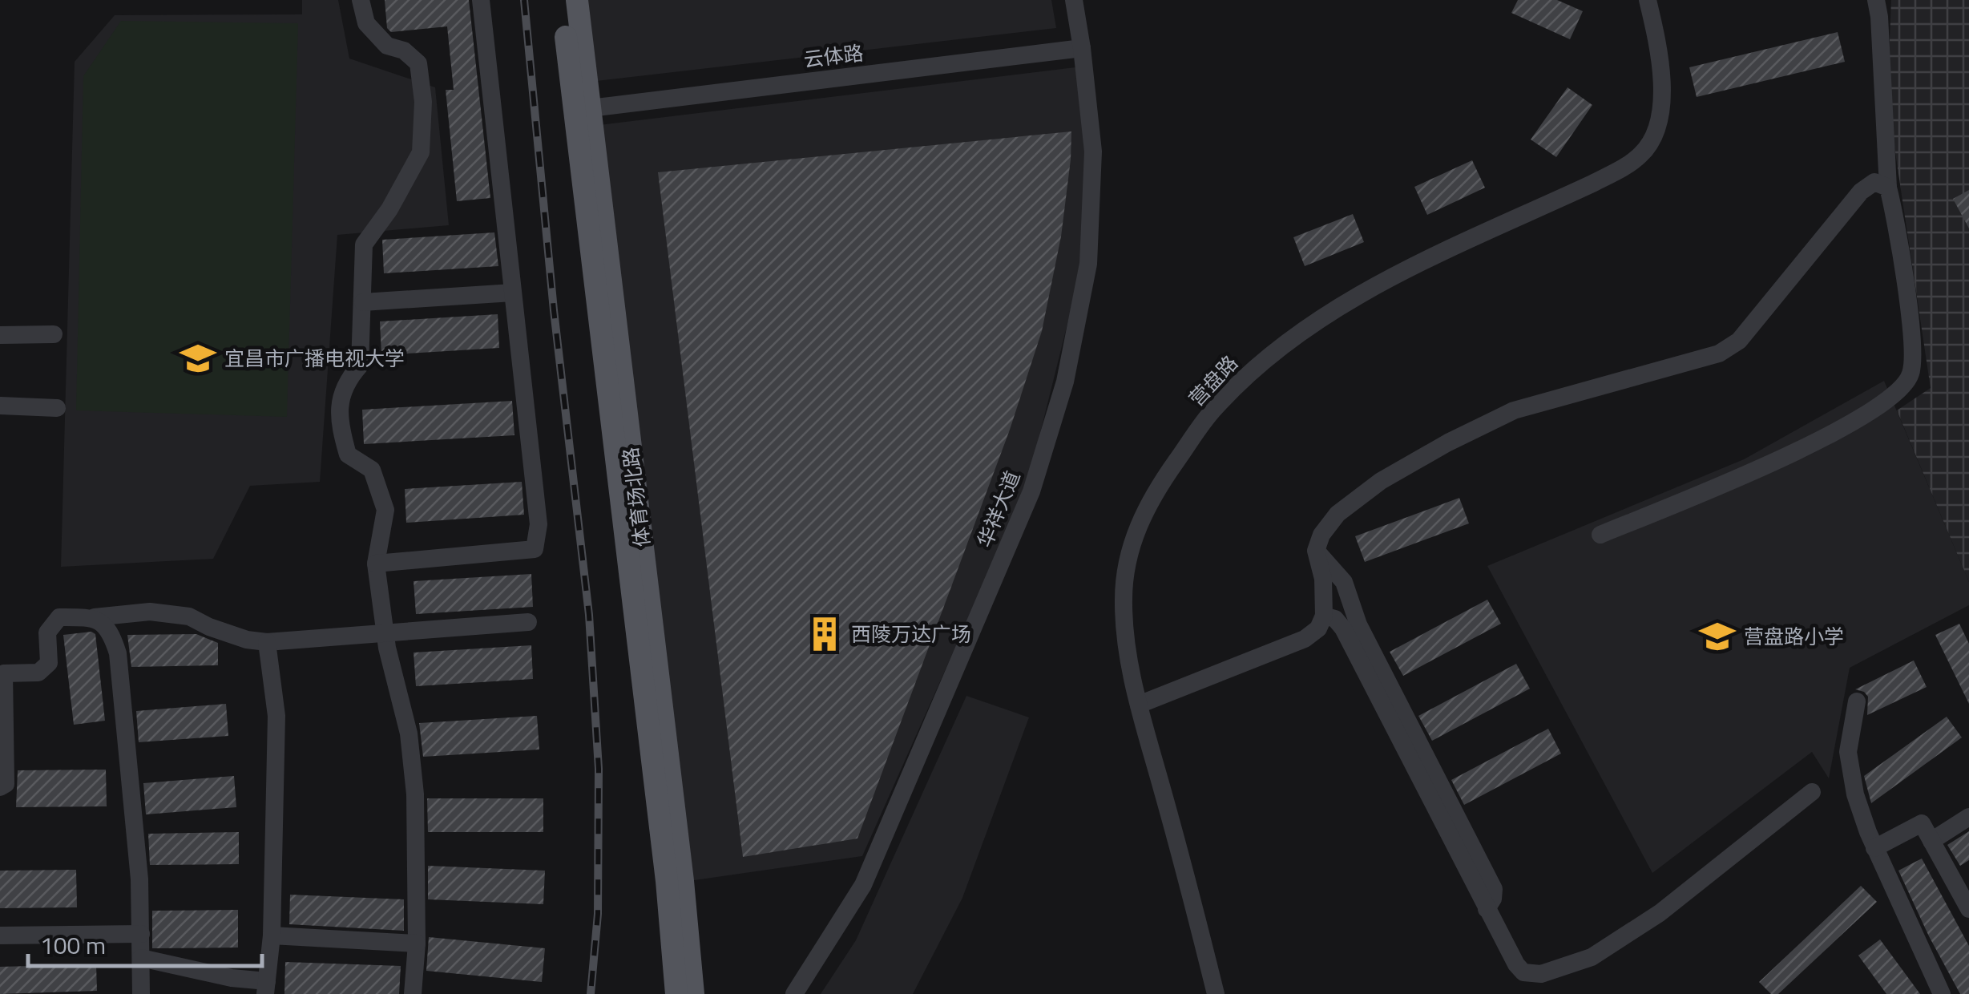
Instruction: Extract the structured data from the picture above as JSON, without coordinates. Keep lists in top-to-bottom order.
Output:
{
  "streets": {
    "main road": ["体育场北路"],
    "street": ["云体路", "营盘路", "华祥大道"]
  },
  "crossings": [
    ["云体路", "体育场北路"],
    ["云体路", "华祥大道"]
  ],
  "places": {
    "school or university": ["宜昌市广播电视大学", "营盘路小学"],
    "building": ["西陵万达广场"]
  },
  "scale_bar": "100 m"
}
